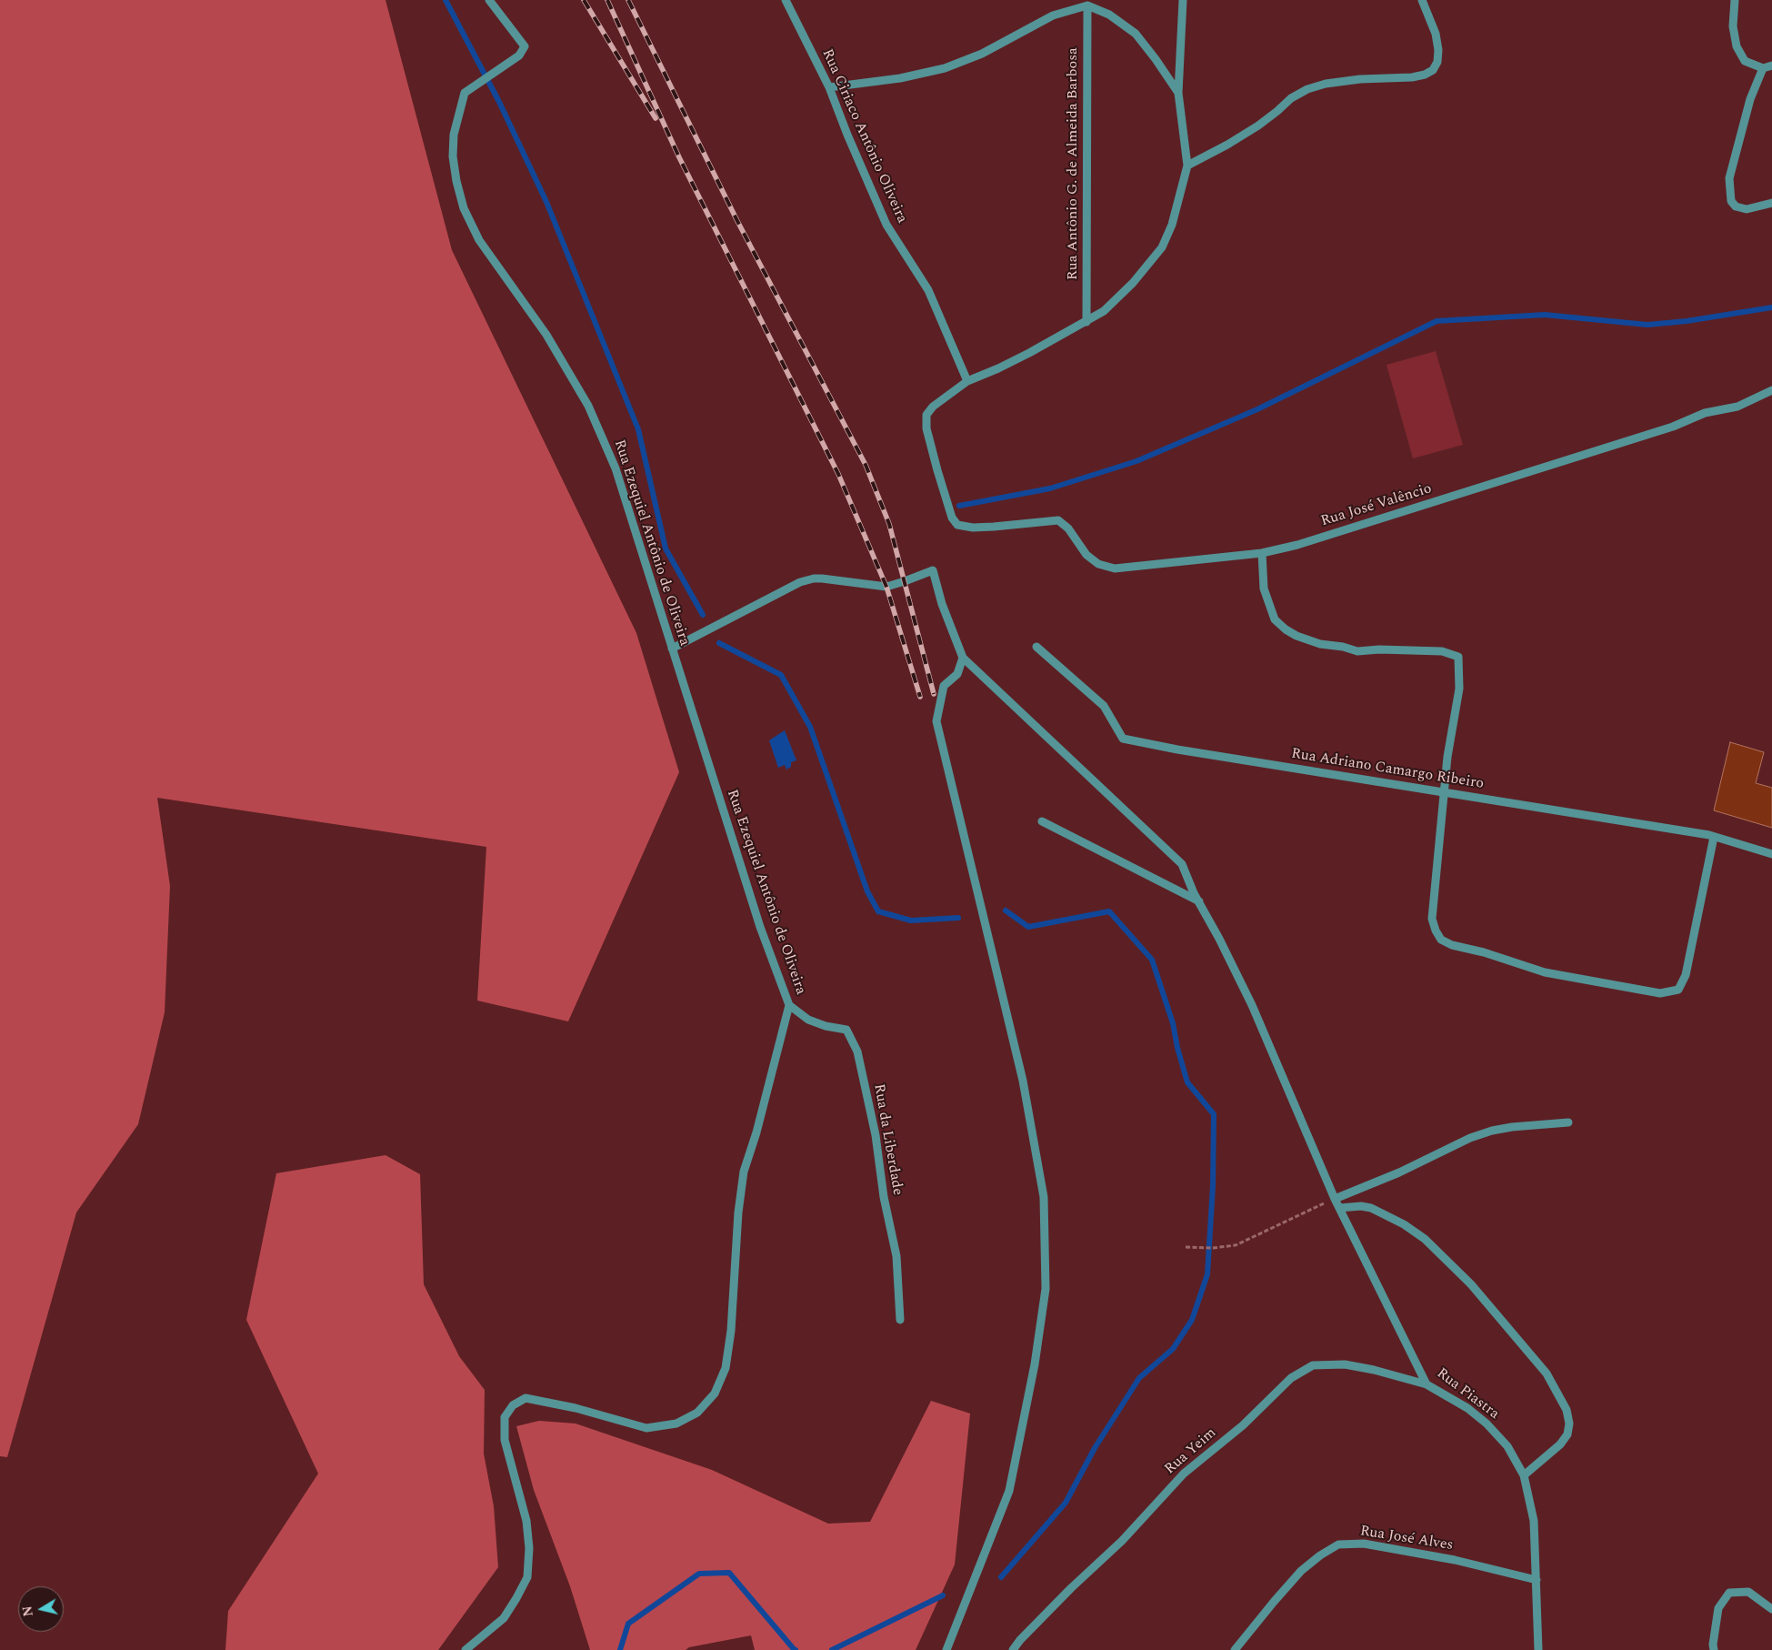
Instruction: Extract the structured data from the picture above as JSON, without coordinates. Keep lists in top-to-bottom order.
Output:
{
  "streets": {
    "street": [
      "Rua Ciriaco Antônio Oliveira",
      "Rua Antônio G. de Almeida Barbosa",
      "Rua José Valêncio",
      "Rua Ezequiel Antônio de Oliveira",
      "Rua Adriano Camargo Ribeiro",
      "Rua da Liberdade",
      "Rua Piastra",
      "Rua Yeim",
      "Rua José Alves"
    ]
  },
  "crossings": [
    ["Rua Ciriaco Antônio Oliveira", "Rua José Valêncio"],
    ["Rua Ezequiel Antônio de Oliveira", "Rua da Liberdade"],
    ["Rua Piastra", "Rua Yeim"],
    ["Rua Piastra", "Rua José Alves"]
  ],
  "north": "left"
}
